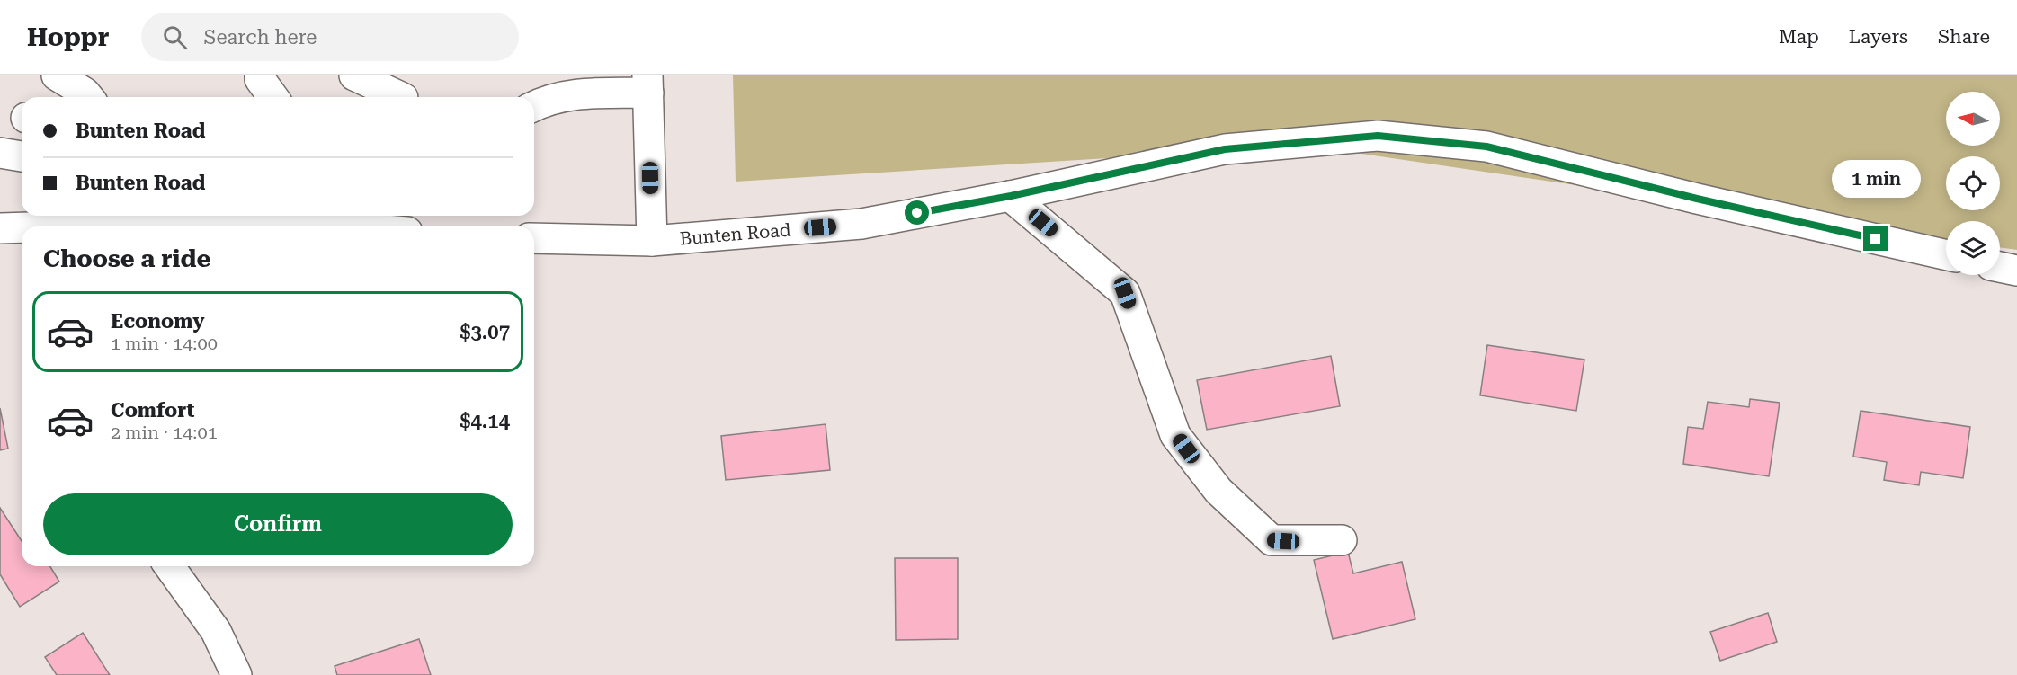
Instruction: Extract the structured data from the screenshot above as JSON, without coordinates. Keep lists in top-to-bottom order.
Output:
{
  "streets": {
    "street": ["Bunten Road"]
  },
  "north": "left",
  "page": {
    "header": "Hoppr",
    "search": "Search here",
    "nav": ["Map", "Layers", "Share"],
    "banner": ["Bunten Road", "Bunten Road"],
    "bubble": "1 min",
    "heading": "Choose a ride",
    "list": [
      {
        "name": "Economy",
        "note": "1 min · 14:00",
        "value": "$3.07"
      },
      {
        "name": "Comfort",
        "note": "2 min · 14:01",
        "value": "$4.14"
      }
    ],
    "buttons": "Confirm"
  }
}
